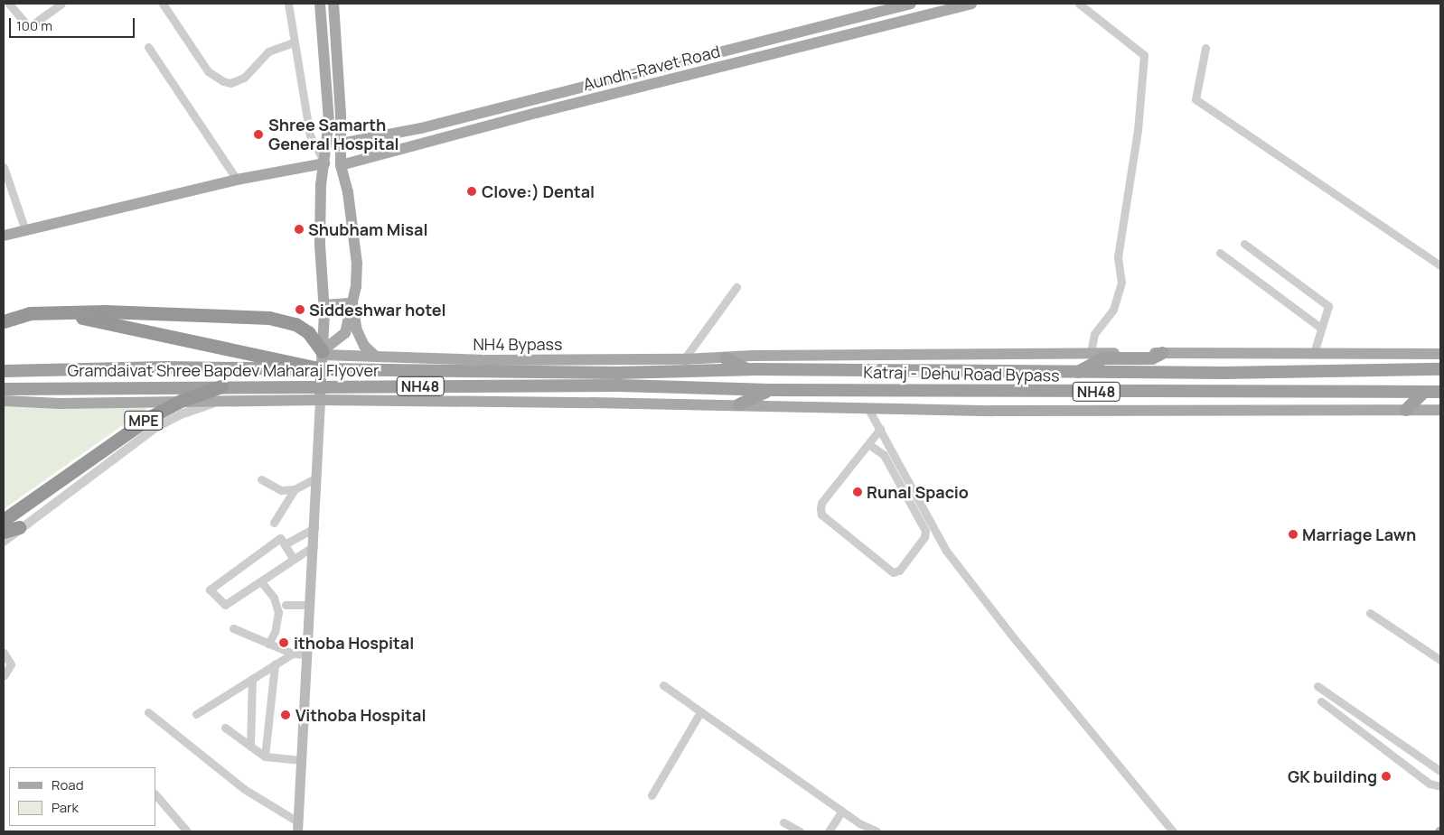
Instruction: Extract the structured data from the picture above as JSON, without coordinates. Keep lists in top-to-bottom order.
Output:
{
  "streets": {
    "highway": [
      "Gramdaivat Shree Bapdev Maharaj Flyover",
      "Katraj - Dehu Road Bypass",
      "NH48",
      "MPE"
    ],
    "main road": ["Aundh-Ravet Road", "NH4 Bypass"]
  },
  "crossings": [
    ["NH4 Bypass", "Gramdaivat Shree Bapdev Maharaj Flyover"],
    ["NH4 Bypass", "Katraj - Dehu Road Bypass"],
    ["Gramdaivat Shree Bapdev Maharaj Flyover", "Katraj - Dehu Road Bypass"],
    ["Gramdaivat Shree Bapdev Maharaj Flyover", "MPE"],
    ["Katraj - Dehu Road Bypass", "NH48"]
  ],
  "places": [
    "Shree Samarth General Hospital",
    "Clove:) Dental",
    "Shubham Misal",
    "Siddeshwar hotel",
    "Runal Spacio",
    "Marriage Lawn",
    "ithoba Hospital",
    "Vithoba Hospital",
    "GK building"
  ],
  "legend": ["Road", "Park"],
  "scale_bar": "100 m"
}
